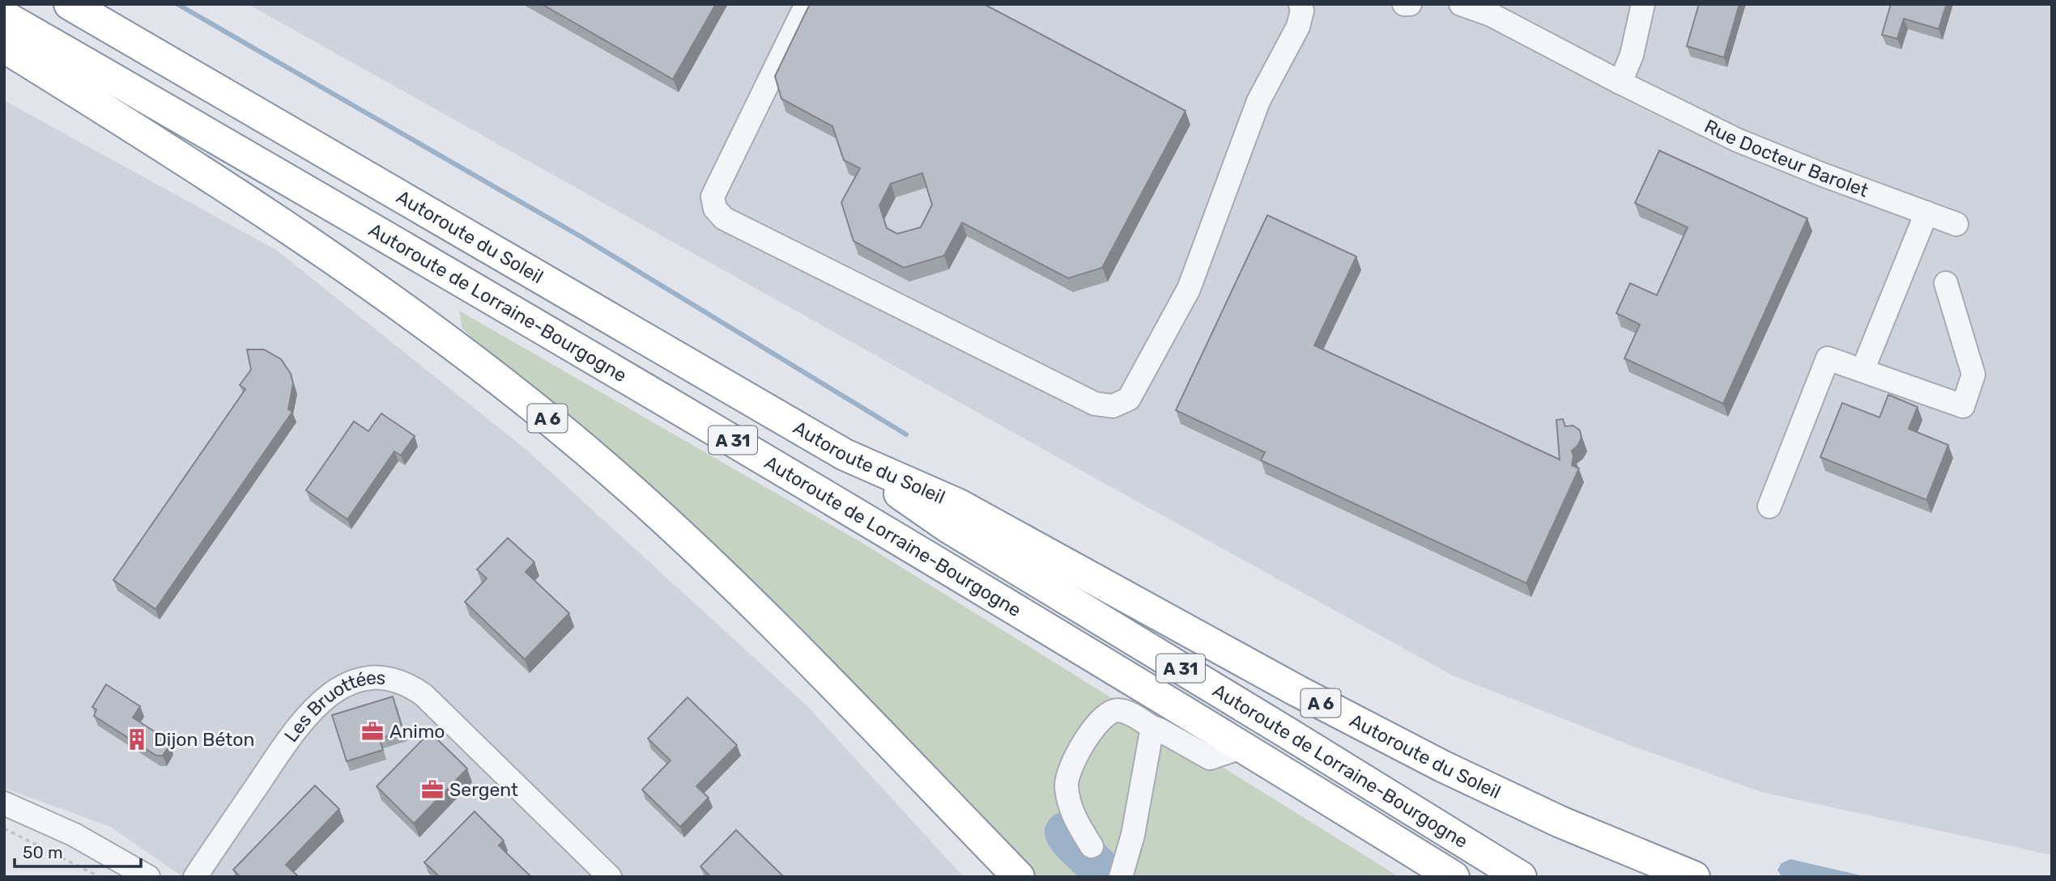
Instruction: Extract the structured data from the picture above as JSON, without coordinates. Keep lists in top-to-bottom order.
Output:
{
  "streets": {
    "highway": [
      "Autoroute du Soleil",
      "Autoroute de Lorraine-Bourgogne",
      "A 6",
      "A 31"
    ],
    "street": ["Rue Docteur Barolet", "Les Bruottées"]
  },
  "crossings": [
    ["Autoroute du Soleil", "Autoroute de Lorraine-Bourgogne"]
  ],
  "places": {
    "office": ["Animo", "Sergent"],
    "building": ["Dijon Béton"]
  },
  "scale_bar": "50 m"
}
